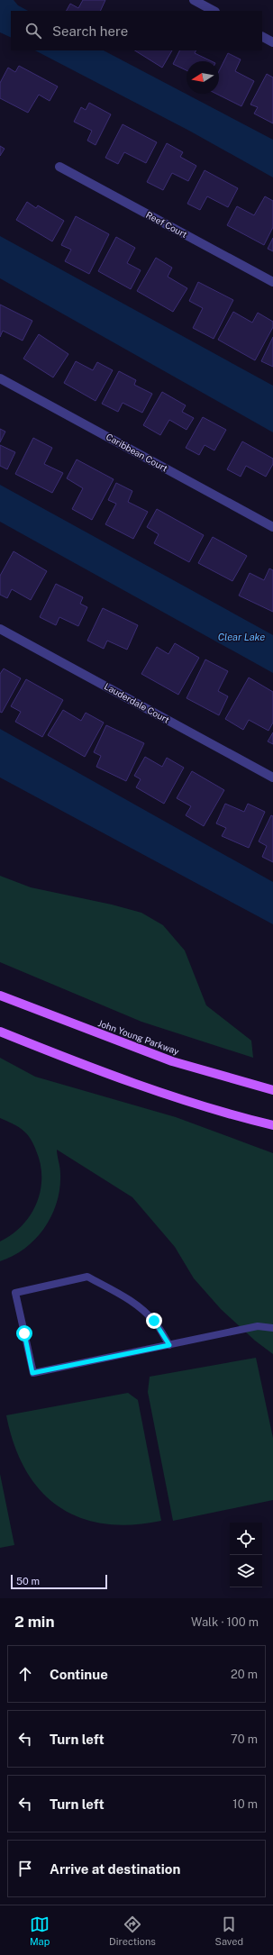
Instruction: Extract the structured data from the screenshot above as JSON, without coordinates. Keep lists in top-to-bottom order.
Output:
{
  "streets": {
    "main road": ["John Young Parkway"],
    "street": ["Reef Court", "Caribbean Court", "Lauderdale Court"]
  },
  "water": ["Clear Lake"],
  "scale_bar": "50 m",
  "north": "left",
  "page": {
    "search": "Search here",
    "scale": "50 m",
    "heading": ["2 min", "Walk · 100 m"],
    "list": [
      ["Continue", "20 m"],
      ["Turn left", "70 m"],
      ["Turn left", "10 m"],
      "Arrive at destination"
    ],
    "nav": ["Map", "Directions", "Saved"]
  }
}
